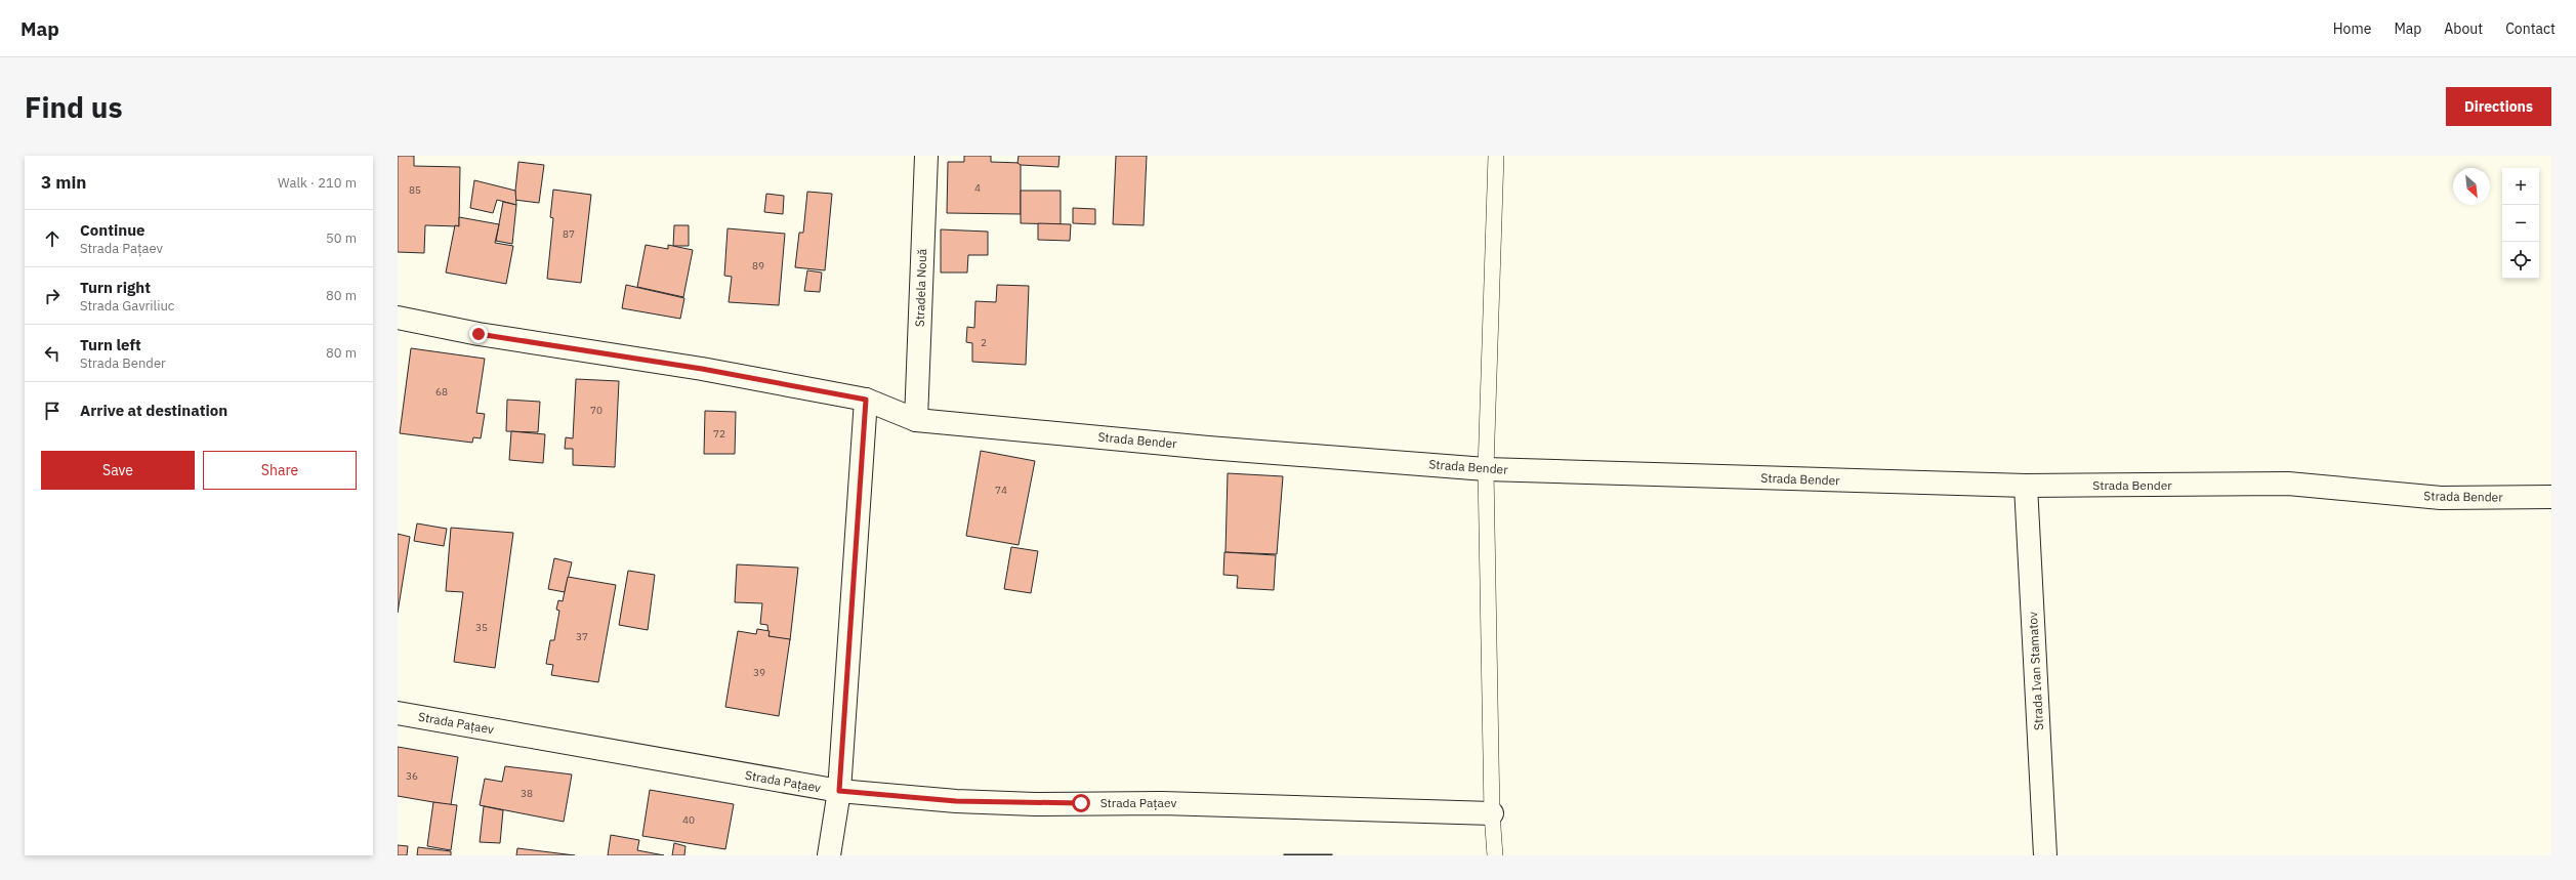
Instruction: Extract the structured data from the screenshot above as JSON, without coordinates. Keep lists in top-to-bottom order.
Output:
{
  "streets": {
    "street": [
      "Stradela Nouă",
      "Strada Bender",
      "Strada Ivan Stamatov",
      "Strada Pațaev"
    ]
  },
  "crossings": [
    ["Stradela Nouă", "Strada Bender"],
    ["Strada Bender", "Strada Ivan Stamatov"]
  ],
  "house_numbers": [
    "4",
    "85",
    "87",
    "89",
    "2",
    "68",
    "70",
    "72",
    "74",
    "35",
    "37",
    "39",
    "36",
    "38",
    "40"
  ],
  "north": "bottom right",
  "page": {
    "header": "Map",
    "nav": [
      "Home",
      "Map",
      "About",
      "Contact"
    ],
    "buttons": [
      "Directions",
      ["Save", "Share"]
    ],
    "title": "Find us",
    "heading": ["3 min", "Walk · 210 m"],
    "map_buttons": ["+", "−"],
    "list": [
      ["Continue", "Strada Pațaev", "50 m"],
      ["Turn right", "Strada Gavriliuc", "80 m"],
      ["Turn left", "Strada Bender", "80 m"],
      "Arrive at destination"
    ]
  }
}
